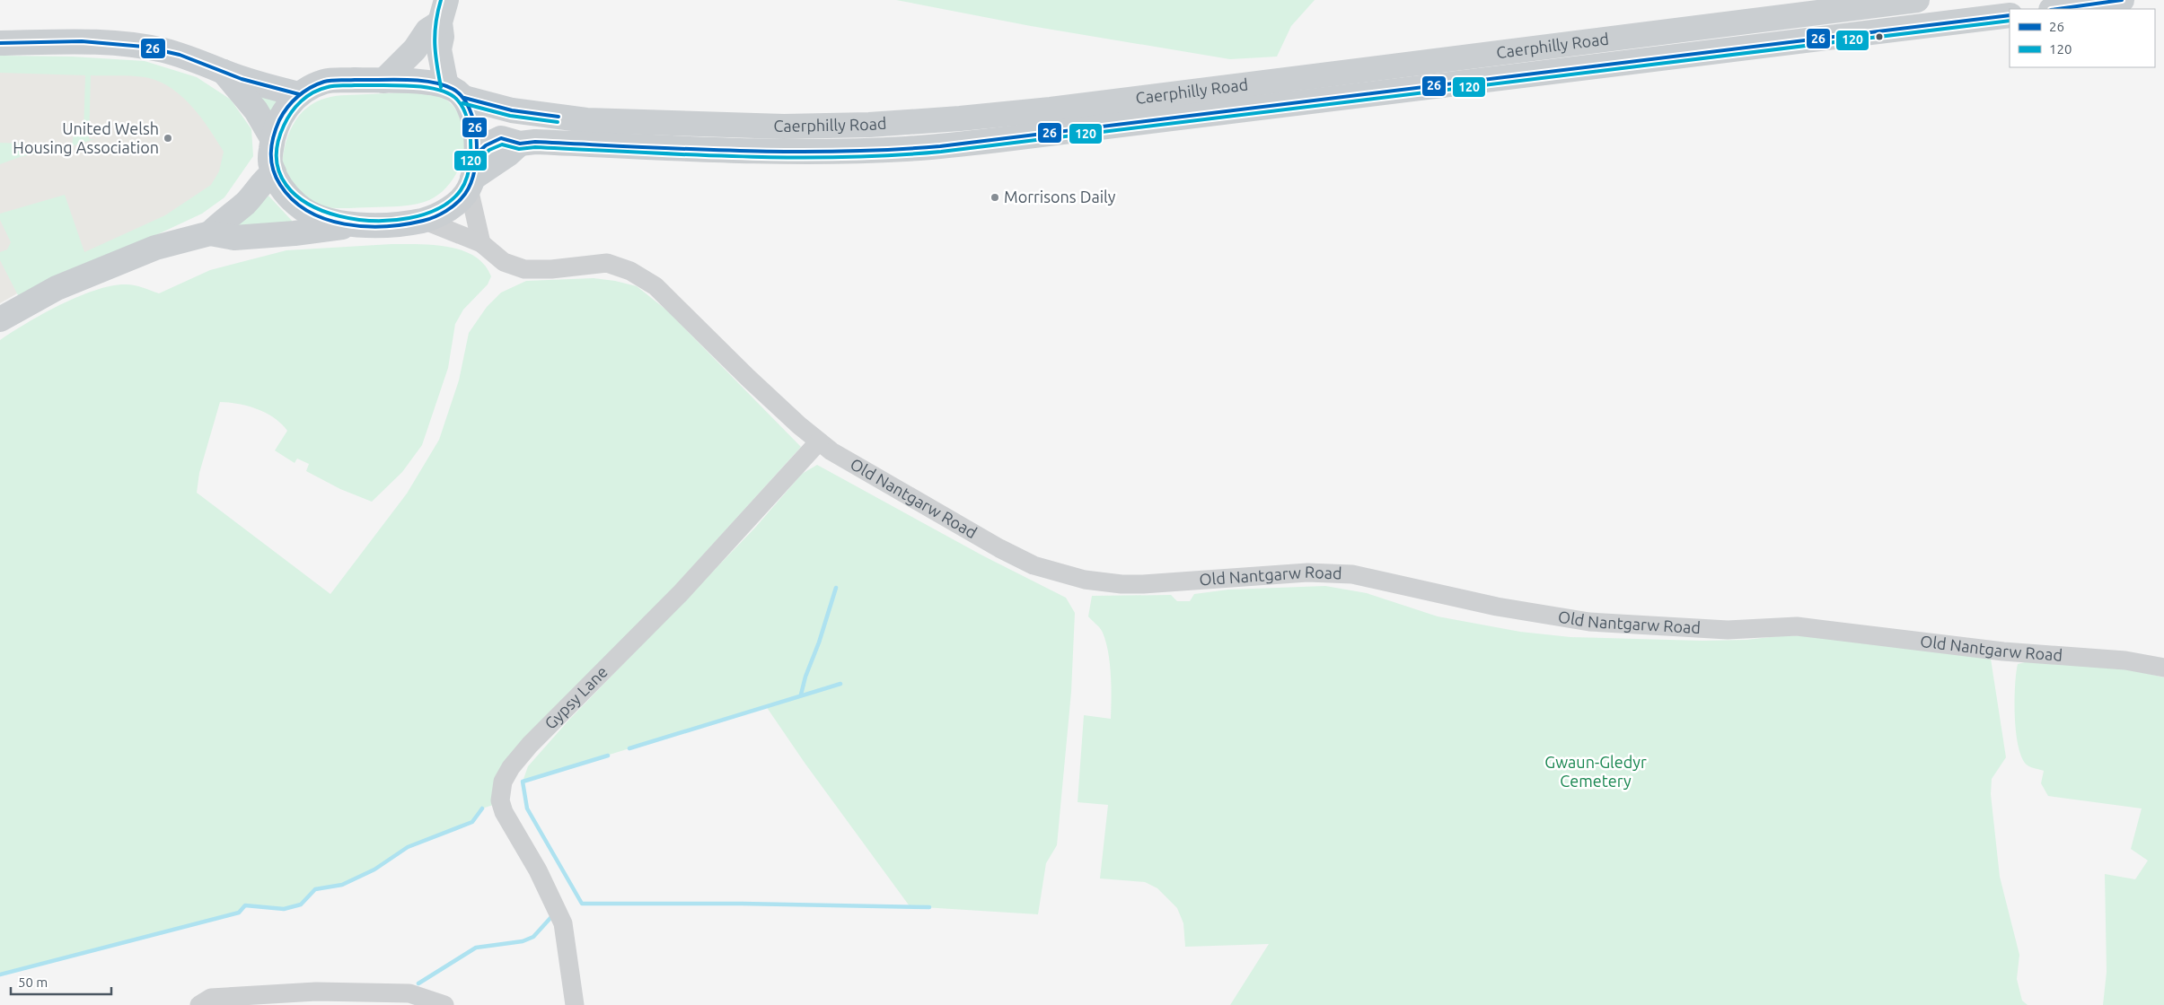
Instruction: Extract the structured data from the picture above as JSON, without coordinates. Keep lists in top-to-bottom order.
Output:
{
  "streets": {
    "main road": ["Caerphilly Road"],
    "street": ["Old Nantgarw Road", "Gypsy Lane"]
  },
  "crossings": [
    ["Old Nantgarw Road", "Gypsy Lane"]
  ],
  "parks": ["Gwaun-Gledyr Cemetery"],
  "places": ["United Welsh Housing Association", "Morrisons Daily"],
  "lines": ["transit line 26", "transit line 120"],
  "legend": ["26", "120"],
  "scale_bar": "50 m"
}
